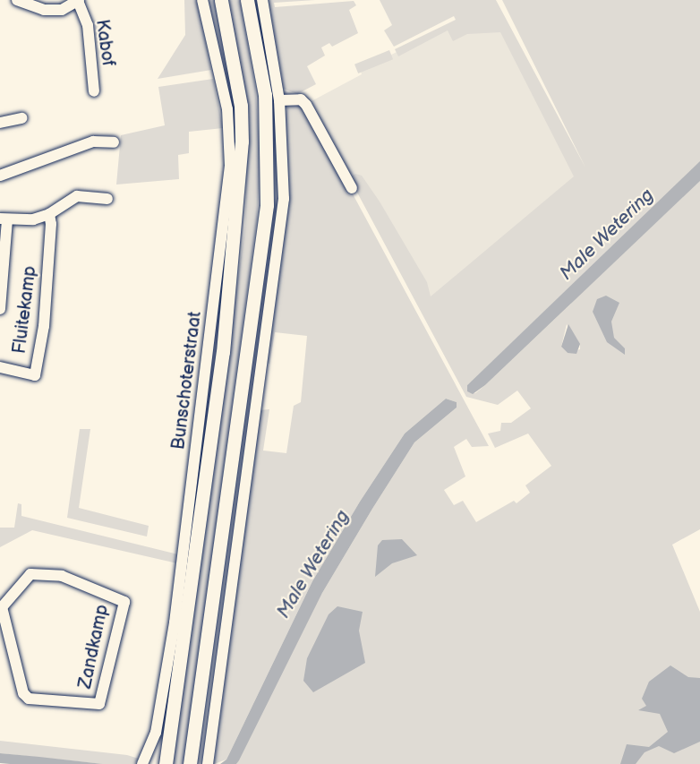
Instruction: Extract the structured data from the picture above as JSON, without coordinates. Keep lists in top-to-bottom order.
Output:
{
  "streets": {
    "main road": ["Bunschoterstraat"],
    "street": ["Kabof", "Fluitekamp", "Zandkamp"]
  },
  "water": ["Male Wetering"]
}
